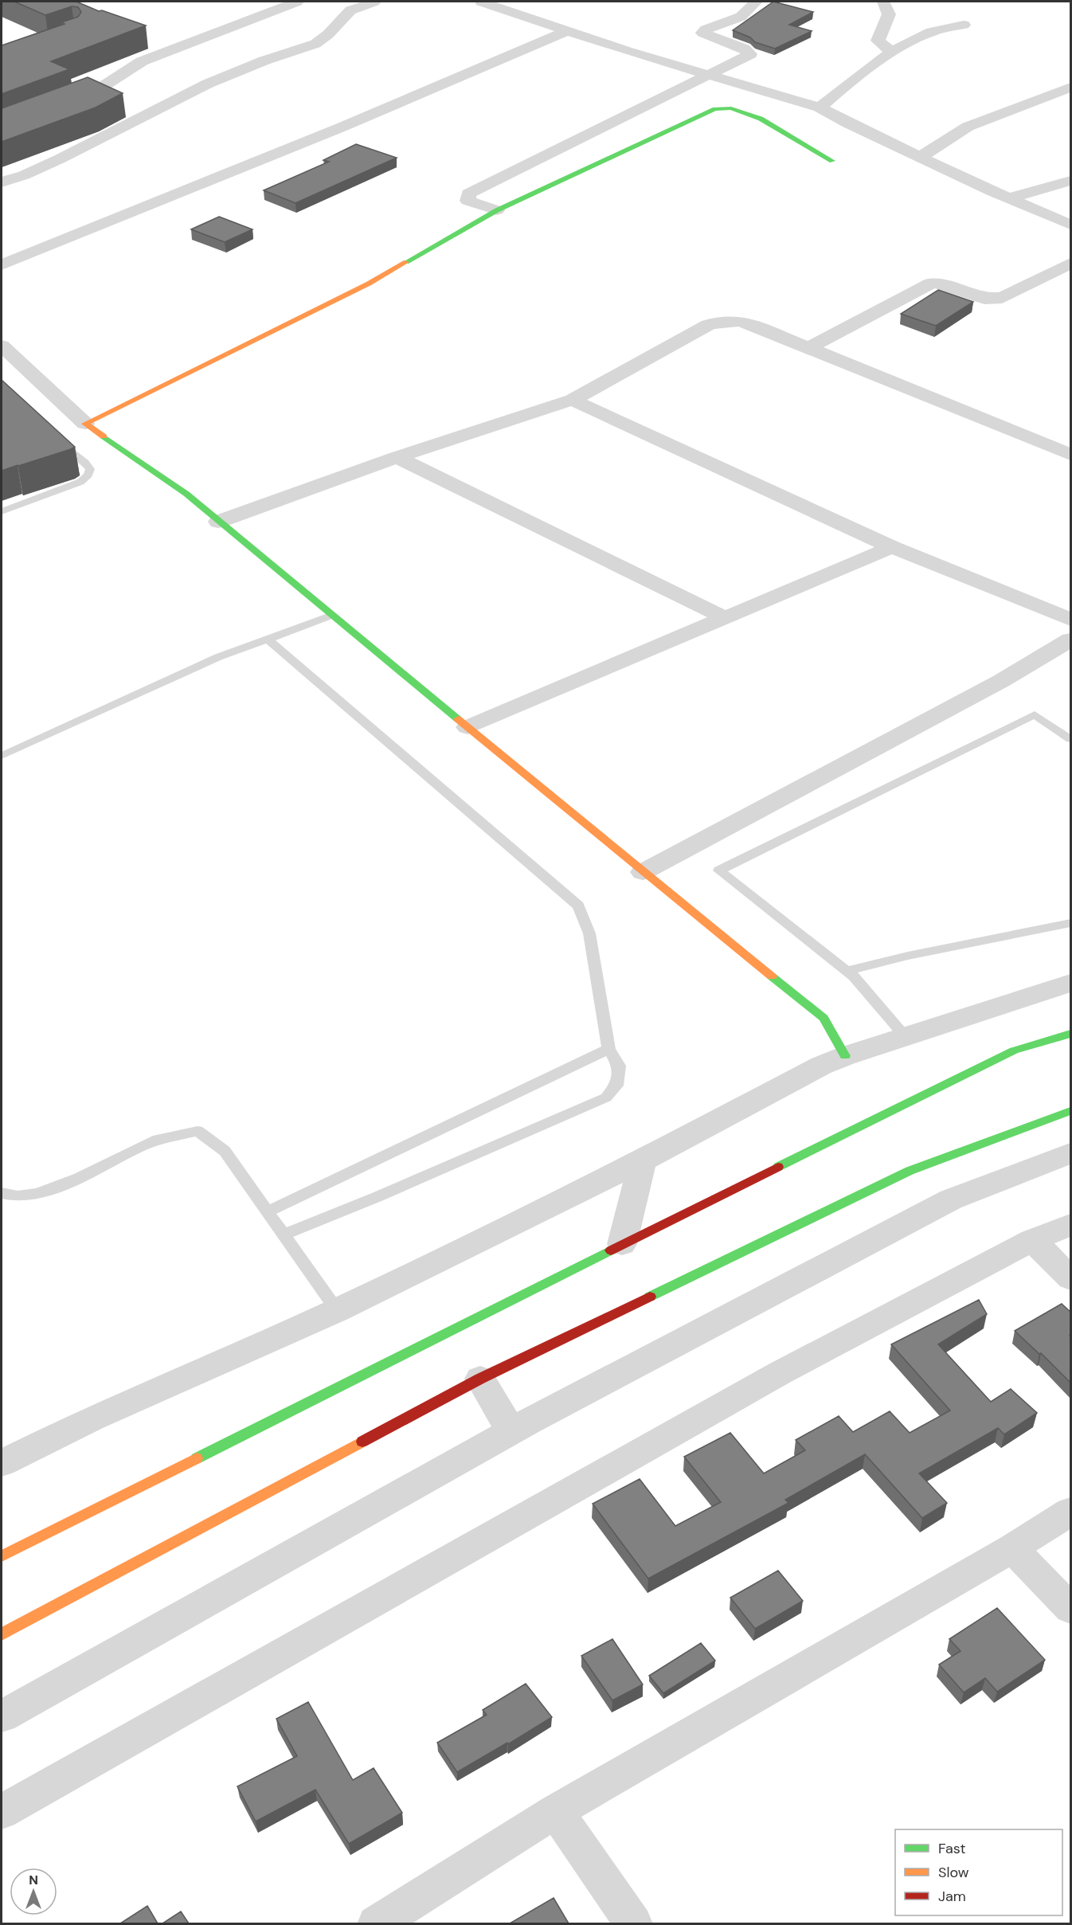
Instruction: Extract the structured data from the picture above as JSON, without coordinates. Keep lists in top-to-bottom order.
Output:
{
  "legend": ["Fast", "Slow", "Jam"],
  "north": "top"
}
